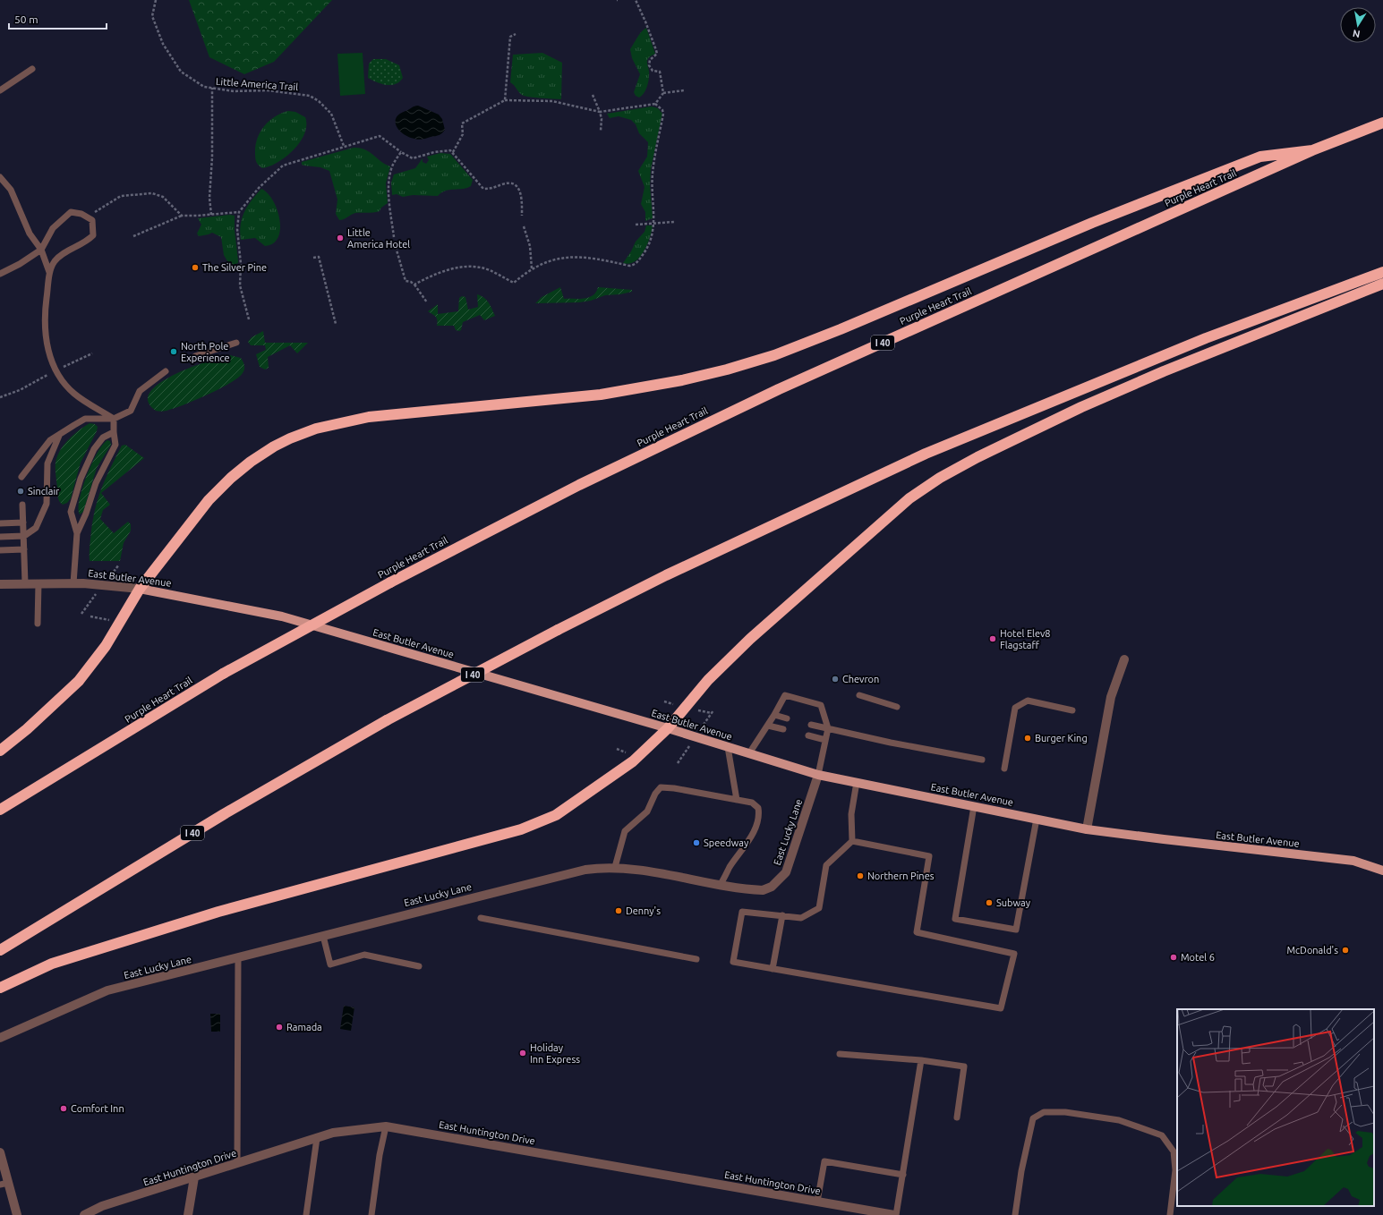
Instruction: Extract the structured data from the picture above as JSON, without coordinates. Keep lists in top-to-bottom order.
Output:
{
  "streets": {
    "highway": ["Purple Heart Trail", "I 40"],
    "main road": ["East Butler Avenue"],
    "street": ["East Lucky Lane", "East Huntington Drive"],
    "path": ["Little America Trail"]
  },
  "crossings": [
    ["East Butler Avenue", "East Lucky Lane"]
  ],
  "places": [
    "Little America Hotel",
    "The Silver Pine",
    "North Pole Experience",
    "Sinclair",
    "Hotel Elev8 Flagstaff",
    "Chevron",
    "Burger King",
    "Speedway",
    "Northern Pines",
    "Subway",
    "Denny's",
    "McDonald's",
    "Motel 6",
    "Ramada",
    "Holiday Inn Express",
    "Comfort Inn"
  ],
  "scale_bar": "50 m",
  "north": "bottom"
}
